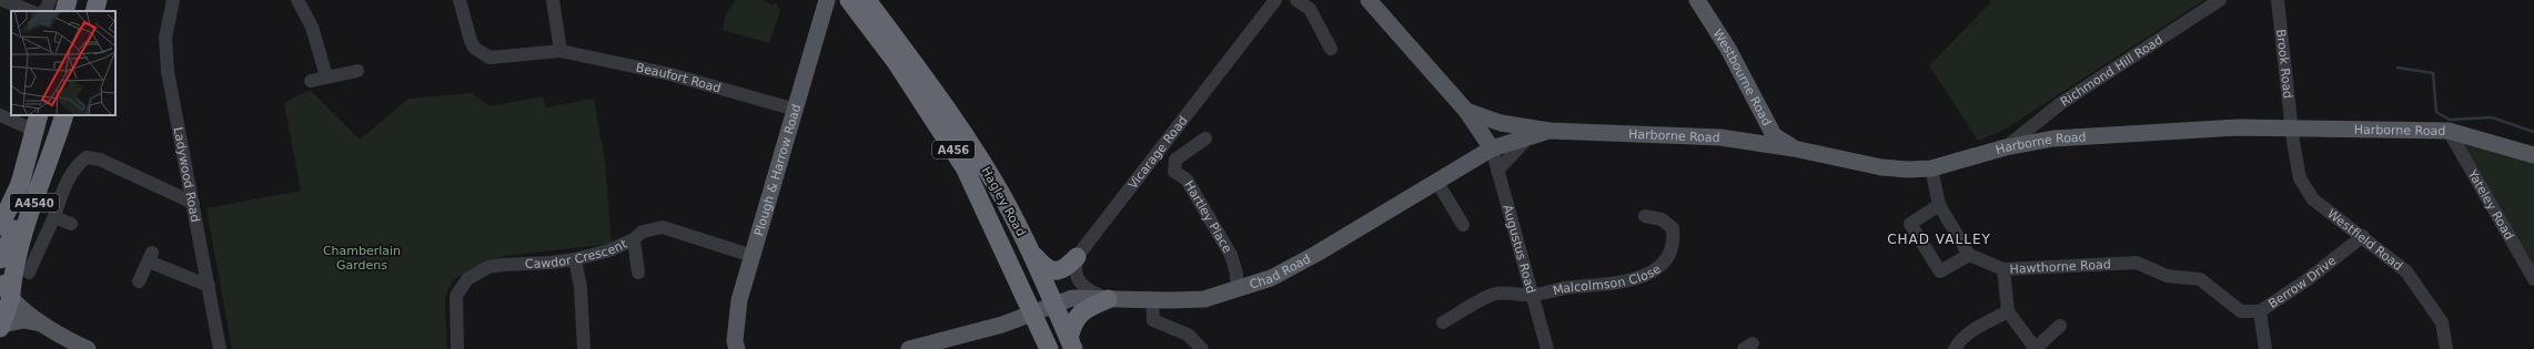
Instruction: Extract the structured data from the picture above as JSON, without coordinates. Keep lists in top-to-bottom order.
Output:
{
  "streets": {
    "highway": ["A456", "Hagley Road", "A4540"],
    "main road": [
      "Westbourne Road",
      "Harborne Road",
      "Plough & Harrow Road",
      "Chad Road"
    ],
    "street": [
      "Brook Road",
      "Richmond Hill Road",
      "Beaufort Road",
      "Vicarage Road",
      "Ladywood Road",
      "Yateley Road",
      "Hartley Place",
      "Westfield Road",
      "Augustus Road",
      "Cawdor Crescent",
      "Hawthorne Road",
      "Malcolmson Close",
      "Berrow Drive"
    ]
  },
  "crossings": [
    ["Brook Road", "Harborne Road"],
    ["Brook Road", "Westfield Road"],
    ["Richmond Hill Road", "Harborne Road"],
    ["Beaufort Road", "Plough & Harrow Road"],
    ["Westbourne Road", "Harborne Road"],
    ["Harborne Road", "Yateley Road"],
    ["Harborne Road", "Westfield Road"],
    ["Harborne Road", "Augustus Road"],
    ["Harborne Road", "Chad Road"],
    ["Plough & Harrow Road", "Cawdor Crescent"],
    ["Hagley Road", "Chad Road"],
    ["Hartley Place", "Chad Road"],
    ["Westfield Road", "Berrow Drive"],
    ["Augustus Road", "Chad Road"],
    ["Augustus Road", "Malcolmson Close"],
    ["Hawthorne Road", "Berrow Drive"]
  ],
  "districts": ["CHAD VALLEY"],
  "parks": ["Chamberlain Gardens"]
}
